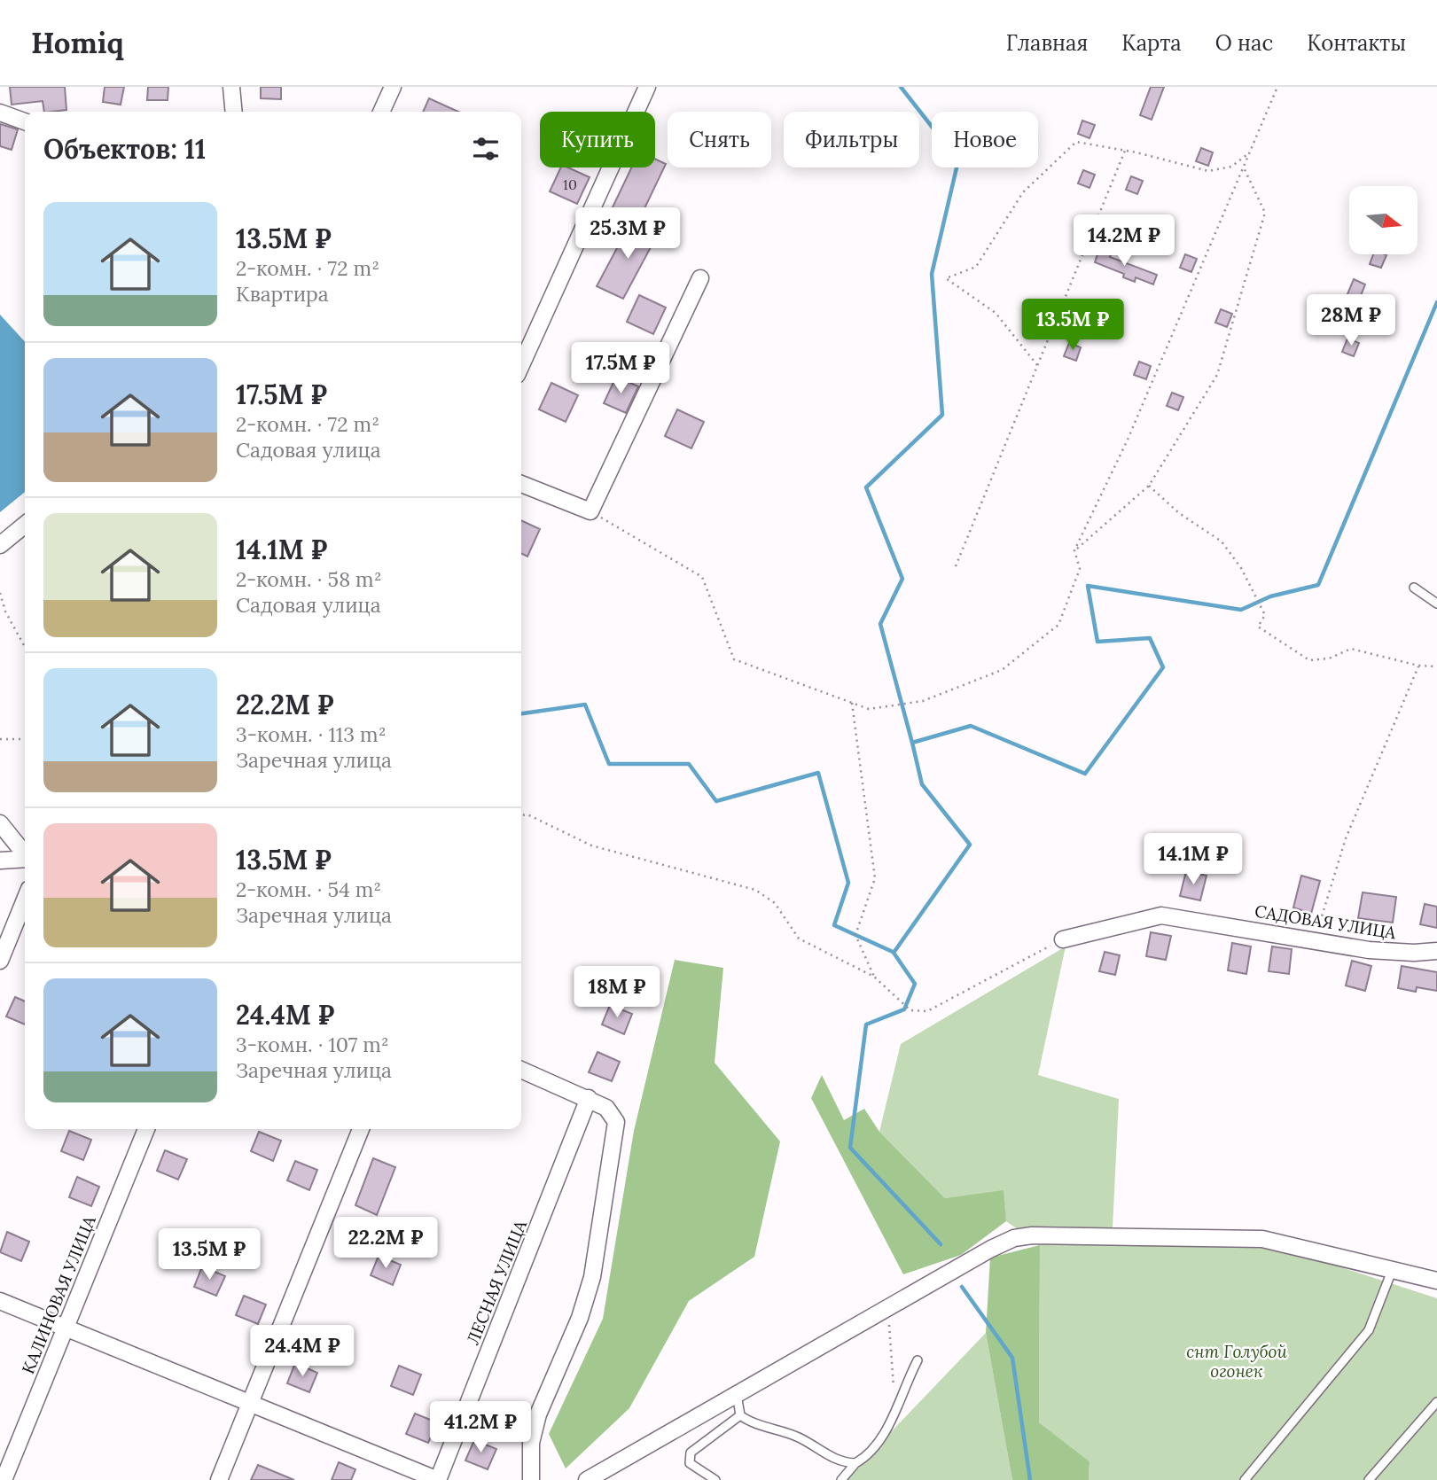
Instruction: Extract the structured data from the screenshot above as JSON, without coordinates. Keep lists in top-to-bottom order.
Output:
{
  "streets": {
    "street": ["САДОВАЯ УЛИЦА", "ЛЕСНАЯ УЛИЦА", "КАЛИНОВАЯ УЛИЦА"]
  },
  "parks": ["снт Голубой огонек"],
  "house_numbers": ["10"],
  "north": "right",
  "page": {
    "header": "Homiq",
    "nav": [
      "Главная",
      "Карта",
      "О нас",
      "Контакты"
    ],
    "chip": [
      "Купить",
      "Снять",
      "Фильтры",
      "Новое"
    ],
    "heading": "Объектов: 11",
    "list": [
      {
        "name": "13.5M ₽",
        "note": "2-комн. · 72 m² · Квартира"
      },
      {
        "name": "17.5M ₽",
        "note": "2-комн. · 72 m² · Садовая улица"
      },
      {
        "name": "14.1M ₽",
        "note": "2-комн. · 58 m² · Садовая улица"
      },
      {
        "name": "22.2M ₽",
        "note": "3-комн. · 113 m² · Заречная улица"
      },
      {
        "name": "13.5M ₽",
        "note": "2-комн. · 54 m² · Заречная улица"
      },
      {
        "name": "24.4M ₽",
        "note": "3-комн. · 107 m² · Заречная улица"
      }
    ],
    "price": [
      "25.3M ₽",
      "14.2M ₽",
      "28M ₽",
      "13.5M ₽",
      "17.5M ₽",
      "14.1M ₽",
      "18M ₽",
      "22.2M ₽",
      "13.5M ₽",
      "24.4M ₽",
      "41.2M ₽"
    ]
  }
}
